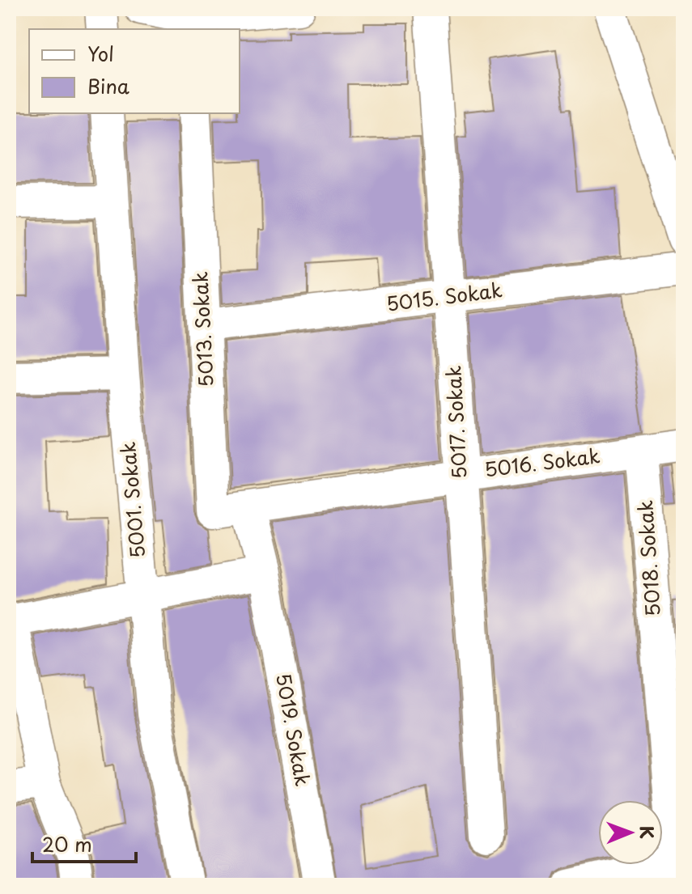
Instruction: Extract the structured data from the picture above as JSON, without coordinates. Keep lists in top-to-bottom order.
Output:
{
  "streets": {
    "street": [
      "5015. Sokak",
      "5013. Sokak",
      "5017. Sokak",
      "5016. Sokak",
      "5001. Sokak",
      "5018. Sokak",
      "5019. Sokak"
    ]
  },
  "crossings": [
    ["5015. Sokak", "5013. Sokak"],
    ["5015. Sokak", "5017. Sokak"],
    ["5013. Sokak", "5016. Sokak"],
    ["5013. Sokak", "5019. Sokak"],
    ["5017. Sokak", "5016. Sokak"],
    ["5016. Sokak", "5018. Sokak"],
    ["5016. Sokak", "5019. Sokak"]
  ],
  "legend": ["Yol", "Bina"],
  "scale_bar": "20 m",
  "north": "right"
}
